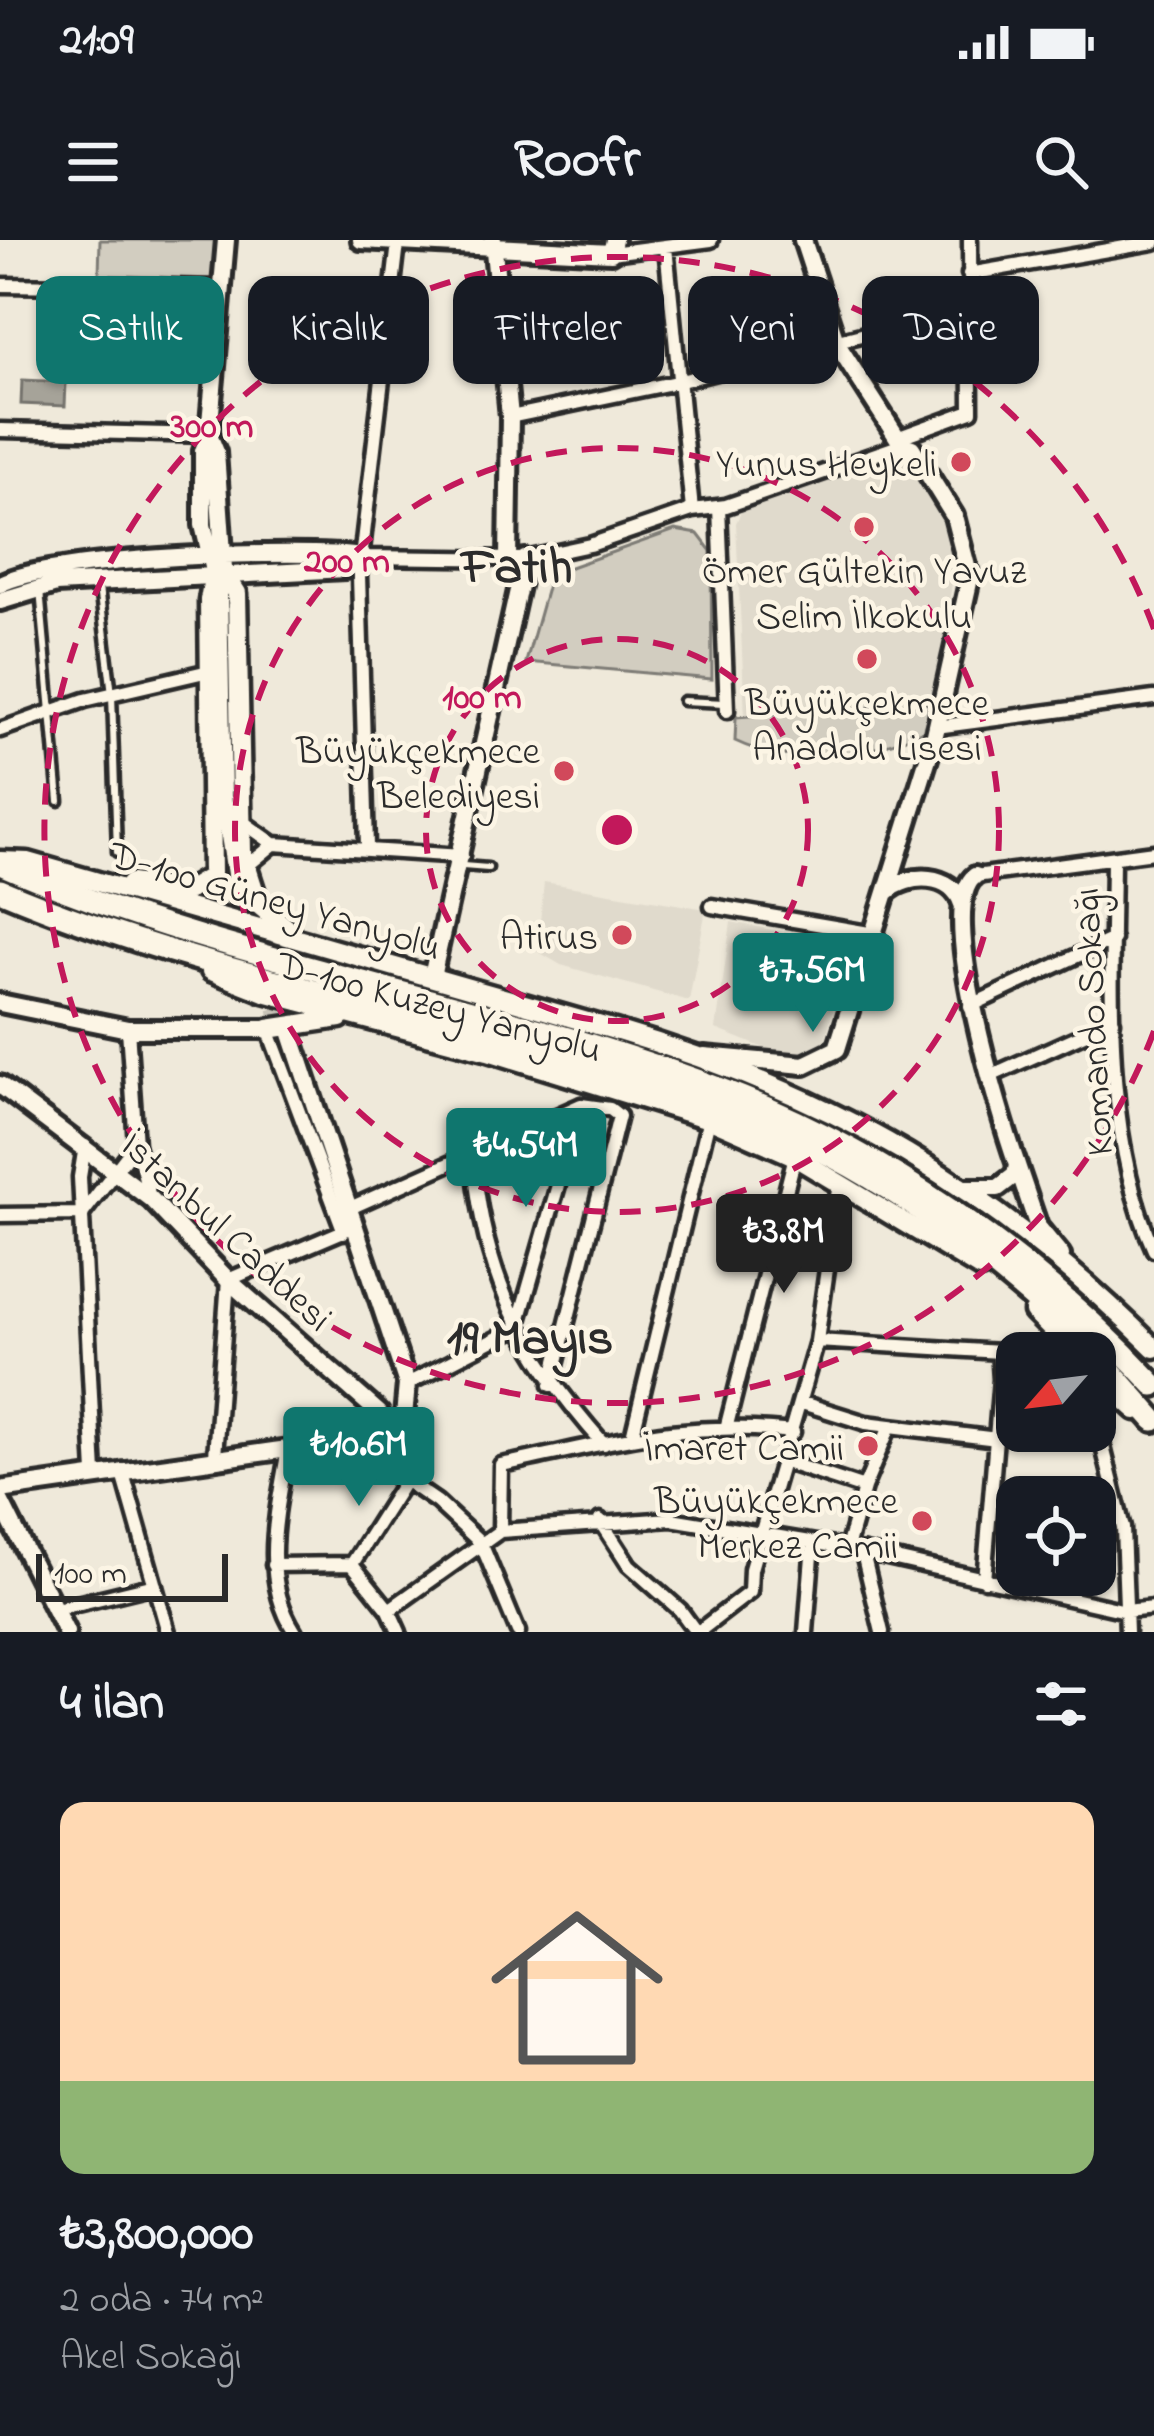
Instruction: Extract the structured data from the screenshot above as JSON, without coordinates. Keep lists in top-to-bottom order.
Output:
{
  "streets": {
    "main road": ["D-100 Güney Yanyolu", "D-100 Kuzey Yanyolu", "İstanbul Caddesi"],
    "street": ["Komando Sokağı"]
  },
  "districts": ["Fatih", "19 Mayıs"],
  "places": [
    "Yunus Heykeli",
    "Ömer Gültekin Yavuz Selim İlkokulu",
    "Büyükçekmece Anadolu Lisesi",
    "Büyükçekmece Belediyesi",
    "Atirus",
    "İmaret Camii",
    "Büyükçekmece Merkez Camii"
  ],
  "scale_bar": "100 m",
  "north": "bottom left",
  "page": {
    "status": "21:09",
    "header": "Roofr",
    "chip": [
      "Satılık",
      "Kiralık",
      "Filtreler",
      "Yeni",
      "Daire"
    ],
    "price": [
      "₺7.56M",
      "₺4.54M",
      "₺3.8M",
      "₺10.6M"
    ],
    "scale": "100 m",
    "heading": "4 ilan",
    "list": [
      {
        "name": "₺3,800,000",
        "note": "2 oda · 74 m² · Akel Sokağı"
      }
    ]
  },
  "rings": ["300 m", "200 m", "100 m"]
}
